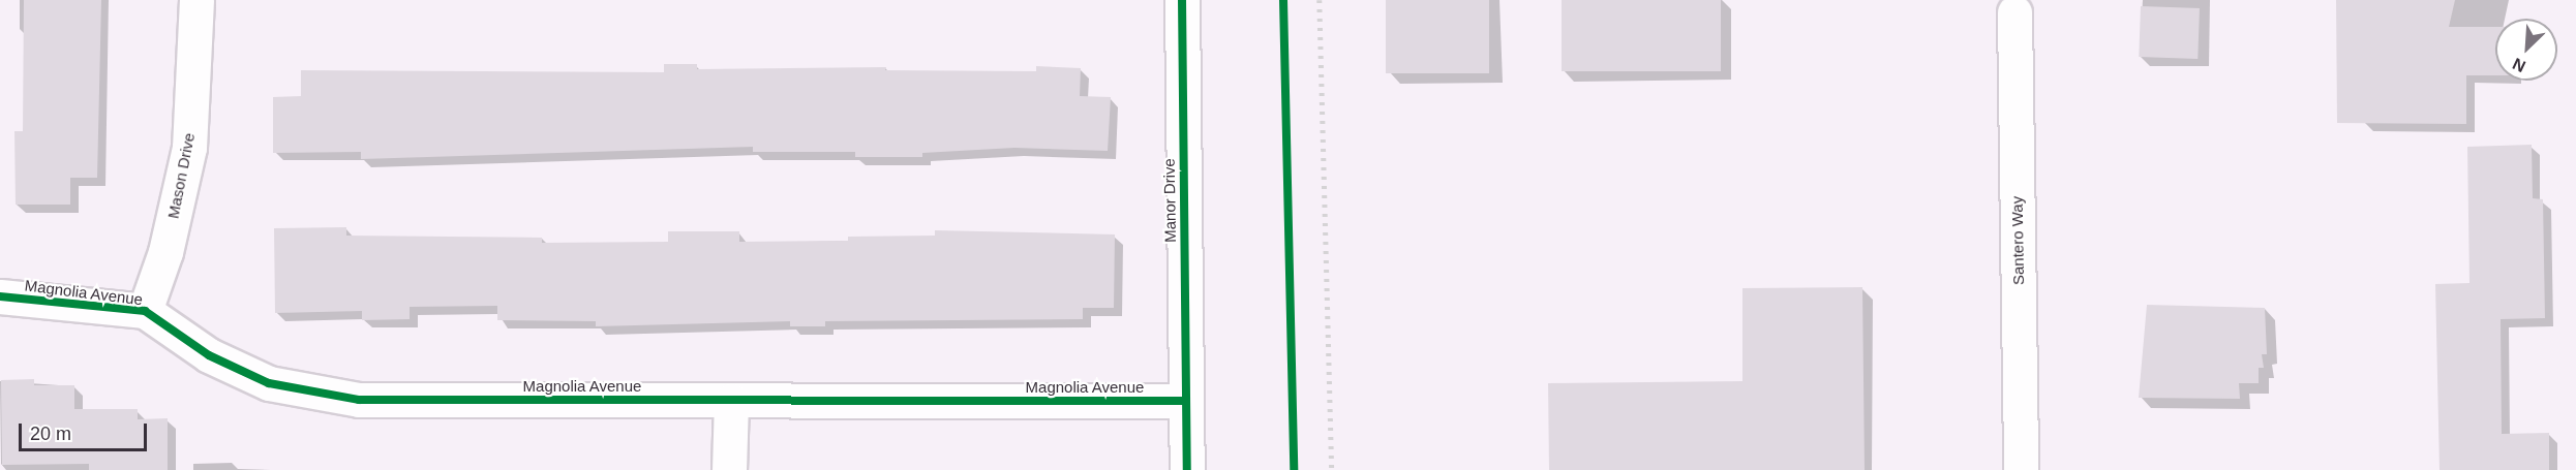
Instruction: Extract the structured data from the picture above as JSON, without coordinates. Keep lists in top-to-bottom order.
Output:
{
  "streets": {
    "street": [
      "Mason Drive",
      "Manor Drive",
      "Santero Way",
      "Magnolia Avenue"
    ]
  },
  "crossings": [
    ["Mason Drive", "Magnolia Avenue"],
    ["Manor Drive", "Magnolia Avenue"]
  ],
  "scale_bar": "20 m",
  "north": "bottom left"
}
